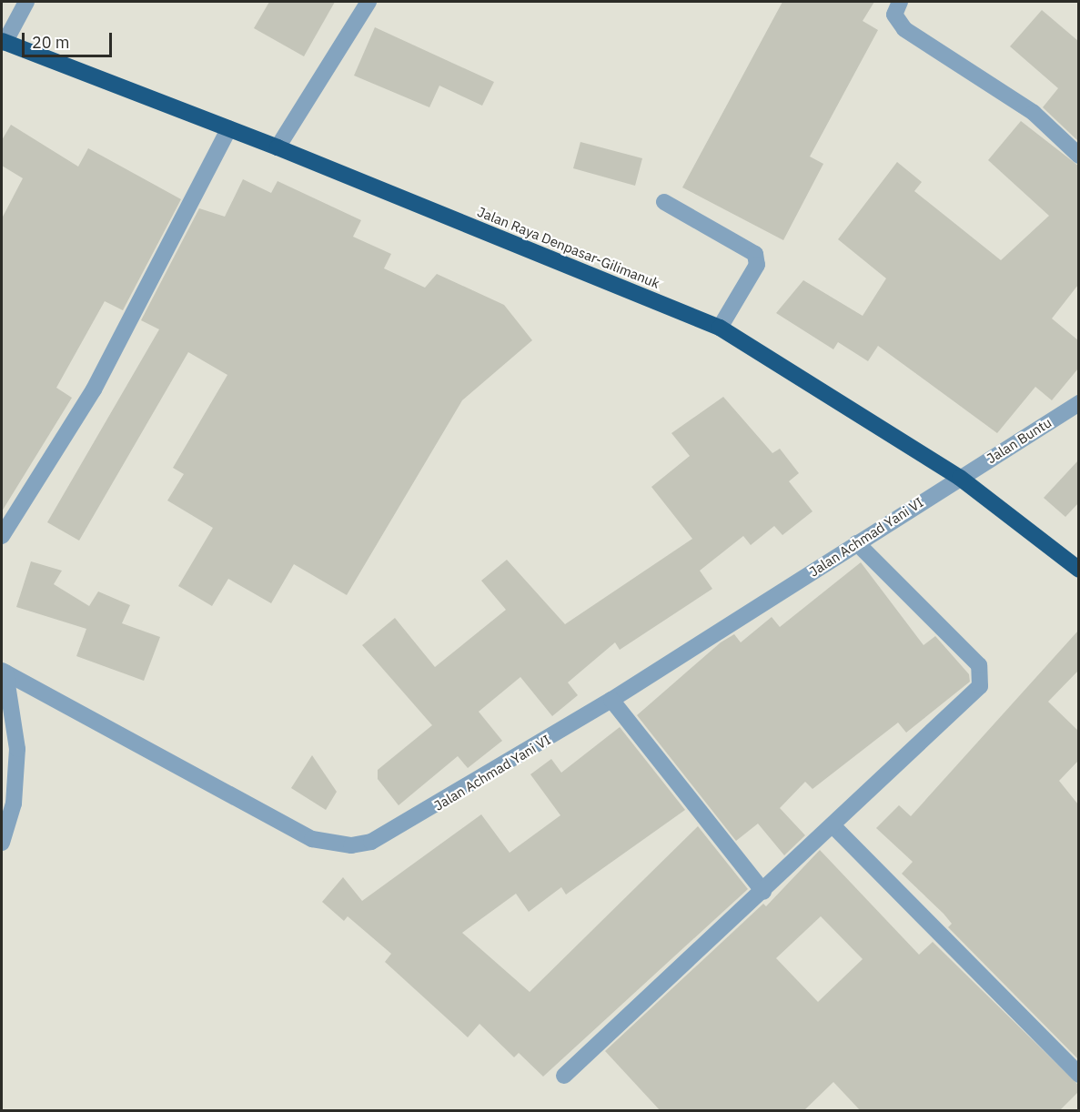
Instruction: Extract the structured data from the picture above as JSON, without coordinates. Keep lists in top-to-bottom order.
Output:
{
  "streets": {
    "highway": ["Jalan Raya Denpasar-Gilimanuk"],
    "street": ["Jalan Buntu", "Jalan Achmad Yani VI"]
  },
  "crossings": [
    ["Jalan Raya Denpasar-Gilimanuk", "Jalan Buntu"],
    ["Jalan Raya Denpasar-Gilimanuk", "Jalan Achmad Yani VI"],
    ["Jalan Buntu", "Jalan Achmad Yani VI"]
  ],
  "scale_bar": "20 m"
}
